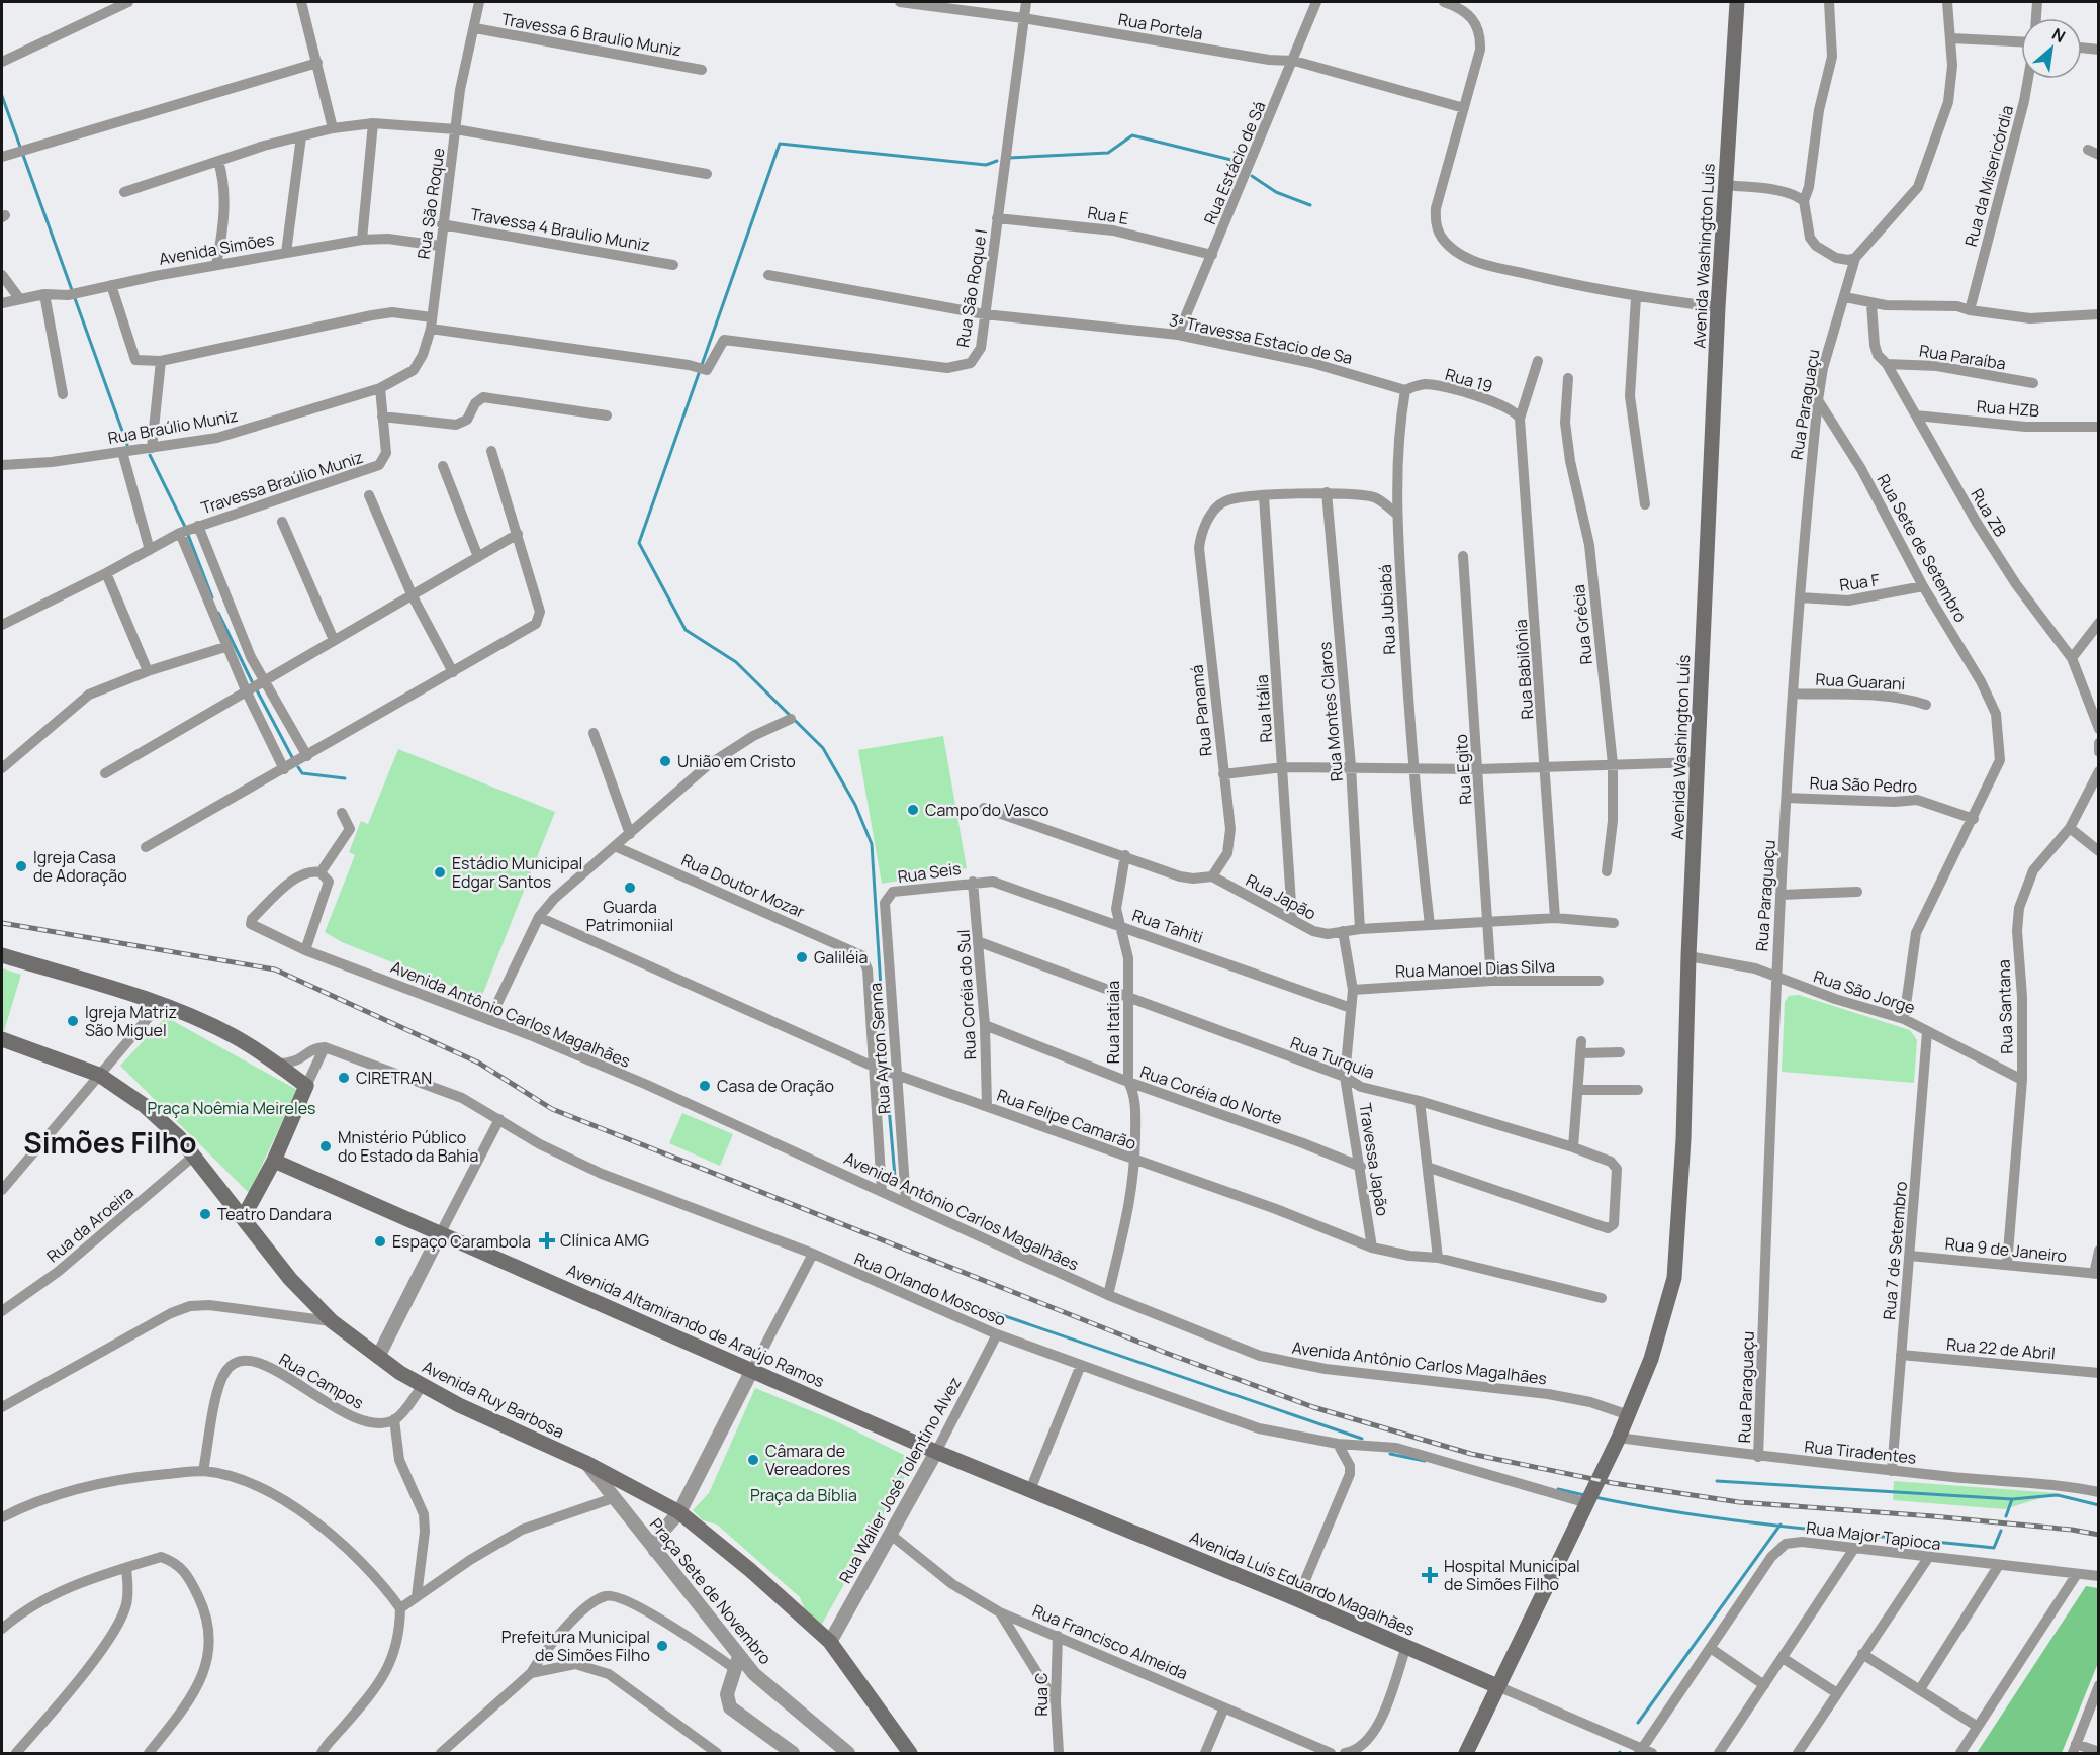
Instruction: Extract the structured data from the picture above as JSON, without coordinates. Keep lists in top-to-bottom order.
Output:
{
  "streets": {
    "main road": [
      "Avenida Washington Luís",
      "Avenida Altamirando de Araújo Ramos",
      "Avenida Ruy Barbosa",
      "Avenida Luís Eduardo Magalhães"
    ],
    "street": [
      "Rua Portela",
      "Travessa 6 Braulio Muniz",
      "Rua Estácio de Sá",
      "Rua da Misericórdia",
      "Rua São Roque",
      "Rua E",
      "Travessa 4 Braulio Muniz",
      "Avenida Simões",
      "Rua São Roque I",
      "3ª Travessa Estacio de Sa",
      "Rua Paraíba",
      "Rua 19",
      "Rua Paraguaçu",
      "Rua HZB",
      "Rua Braúlio Muniz",
      "Travessa Braúlio Muniz",
      "Rua ZB",
      "Rua Sete de Setembro",
      "Rua F",
      "Rua Jubiabá",
      "Rua Grécia",
      "Rua Babilônia",
      "Rua Guarani",
      "Rua Itália",
      "Rua Panamá",
      "Rua Montes Claros",
      "Rua Egito",
      "Rua São Pedro",
      "Rua Seis",
      "Rua Doutor Mozar",
      "Rua Japão",
      "Rua Tahiti",
      "Rua Manoel Dias Silva",
      "Rua São Jorge",
      "Rua Coréia do Sul",
      "Rua Santana",
      "Avenida Antônio Carlos Magalhães",
      "Rua Itatiaia",
      "Rua Ayrton Senna",
      "Rua Turquia",
      "Rua Coréia do Norte",
      "Rua Felipe Camarão",
      "Travessa Japão",
      "Rua da Aroeira",
      "Rua 9 de Janeiro",
      "Rua 7 de Setembro",
      "Rua Orlando Moscoso",
      "Rua 22 de Abril",
      "Rua Campos",
      "Rua Tiradentes",
      "Rua Walier José Tolentino Alvez",
      "Rua Major Tapioca",
      "Praça Sete de Novembro",
      "Rua Francisco Almeida",
      "Rua C"
    ]
  },
  "crossings": [
    ["Rua Portela", "Rua Estácio de Sá"],
    ["Rua Portela", "Rua São Roque I"],
    ["Travessa 6 Braulio Muniz", "Rua São Roque"],
    ["Rua Estácio de Sá", "Rua E"],
    ["Rua Estácio de Sá", "3ª Travessa Estacio de Sa"],
    ["Rua São Roque", "Travessa 4 Braulio Muniz"],
    ["Rua São Roque", "Avenida Simões"],
    ["Rua São Roque", "Rua São Roque I"],
    ["Rua São Roque", "Rua Braúlio Muniz"],
    ["Rua São Roque", "Travessa Braúlio Muniz"],
    ["Rua E", "Rua São Roque I"],
    ["Avenida Washington Luís", "Rua São Jorge"],
    ["Avenida Washington Luís", "Avenida Antônio Carlos Magalhães"],
    ["Avenida Washington Luís", "Rua Orlando Moscoso"],
    ["Avenida Washington Luís", "Rua Tiradentes"],
    ["Avenida Washington Luís", "Avenida Luís Eduardo Magalhães"],
    ["Rua São Roque I", "3ª Travessa Estacio de Sa"],
    ["3ª Travessa Estacio de Sa", "Rua 19"],
    ["Rua Paraíba", "Rua ZB"],
    ["Rua 19", "Rua Babilônia"],
    ["Rua Paraguaçu", "Rua Sete de Setembro"],
    ["Rua Paraguaçu", "Rua F"],
    ["Rua Paraguaçu", "Rua Guarani"],
    ["Rua Paraguaçu", "Rua São Pedro"],
    ["Rua Paraguaçu", "Rua São Jorge"],
    ["Rua Paraguaçu", "Rua Tiradentes"],
    ["Rua HZB", "Rua ZB"],
    ["Rua Braúlio Muniz", "Travessa Braúlio Muniz"],
    ["Rua Sete de Setembro", "Rua F"],
    ["Rua Sete de Setembro", "Rua São Pedro"],
    ["Rua Jubiabá", "Rua Japão"],
    ["Rua Babilônia", "Rua Japão"],
    ["Rua Itália", "Rua Panamá"],
    ["Rua Itália", "Rua Japão"],
    ["Rua Panamá", "Rua Japão"],
    ["Rua Montes Claros", "Rua Japão"],
    ["Rua Egito", "Rua Japão"],
    ["Rua Egito", "Rua Manoel Dias Silva"],
    ["Rua Seis", "Rua Tahiti"],
    ["Rua Seis", "Rua Coréia do Sul"],
    ["Rua Seis", "Rua Ayrton Senna"],
    ["Rua Doutor Mozar", "Rua Ayrton Senna"],
    ["Rua Japão", "Rua Itatiaia"],
    ["Rua Japão", "Travessa Japão"],
    ["Rua Tahiti", "Rua Coréia do Sul"],
    ["Rua Tahiti", "Rua Itatiaia"],
    ["Rua Tahiti", "Travessa Japão"],
    ["Rua Manoel Dias Silva", "Travessa Japão"],
    ["Rua São Jorge", "Rua Santana"],
    ["Rua São Jorge", "Rua 7 de Setembro"],
    ["Rua Coréia do Sul", "Rua Turquia"],
    ["Rua Coréia do Sul", "Rua Coréia do Norte"],
    ["Rua Coréia do Sul", "Rua Felipe Camarão"],
    ["Rua Santana", "Rua 9 de Janeiro"],
    ["Avenida Antônio Carlos Magalhães", "Rua Itatiaia"],
    ["Avenida Antônio Carlos Magalhães", "Rua Ayrton Senna"],
    ["Rua Itatiaia", "Rua Turquia"],
    ["Rua Itatiaia", "Rua Coréia do Norte"],
    ["Rua Itatiaia", "Rua Felipe Camarão"],
    ["Rua Ayrton Senna", "Rua Felipe Camarão"],
    ["Rua Turquia", "Travessa Japão"],
    ["Rua Coréia do Norte", "Travessa Japão"],
    ["Rua Felipe Camarão", "Travessa Japão"],
    ["Rua da Aroeira", "Avenida Ruy Barbosa"],
    ["Rua 9 de Janeiro", "Rua 7 de Setembro"],
    ["Rua 7 de Setembro", "Rua 22 de Abril"],
    ["Rua 7 de Setembro", "Rua Tiradentes"],
    ["Rua Orlando Moscoso", "Rua Walier José Tolentino Alvez"],
    ["Avenida Altamirando de Araújo Ramos", "Rua Walier José Tolentino Alvez"],
    ["Avenida Altamirando de Araújo Ramos", "Avenida Luís Eduardo Magalhães"],
    ["Avenida Ruy Barbosa", "Rua Walier José Tolentino Alvez"],
    ["Avenida Ruy Barbosa", "Praça Sete de Novembro"],
    ["Rua Walier José Tolentino Alvez", "Avenida Luís Eduardo Magalhães"],
    ["Rua Walier José Tolentino Alvez", "Rua Francisco Almeida"],
    ["Rua Major Tapioca", "Avenida Luís Eduardo Magalhães"],
    ["Rua Francisco Almeida", "Rua C"]
  ],
  "districts": ["Simões Filho"],
  "parks": ["Praça Noêmia Meireles", "Praça da Bíblia"],
  "places": {
    "other": [
      "União em Cristo",
      "Campo do Vasco",
      "Igreja Casa de Adoração",
      "Estádio Municipal Edgar Santos",
      "Guarda Patrimoniial",
      "Galiléia",
      "Igreja Matriz São Miguel",
      "CIRETRAN",
      "Casa de Oração",
      "Mnistério Público do Estado da Bahia",
      "Teatro Dandara",
      "Espaço Carambola",
      "Câmara de Vereadores",
      "Prefeitura Municipal de Simões Filho"
    ],
    "health": ["Clínica AMG", "Hospital Municipal de Simões Filho"]
  },
  "north": "top right"
}
